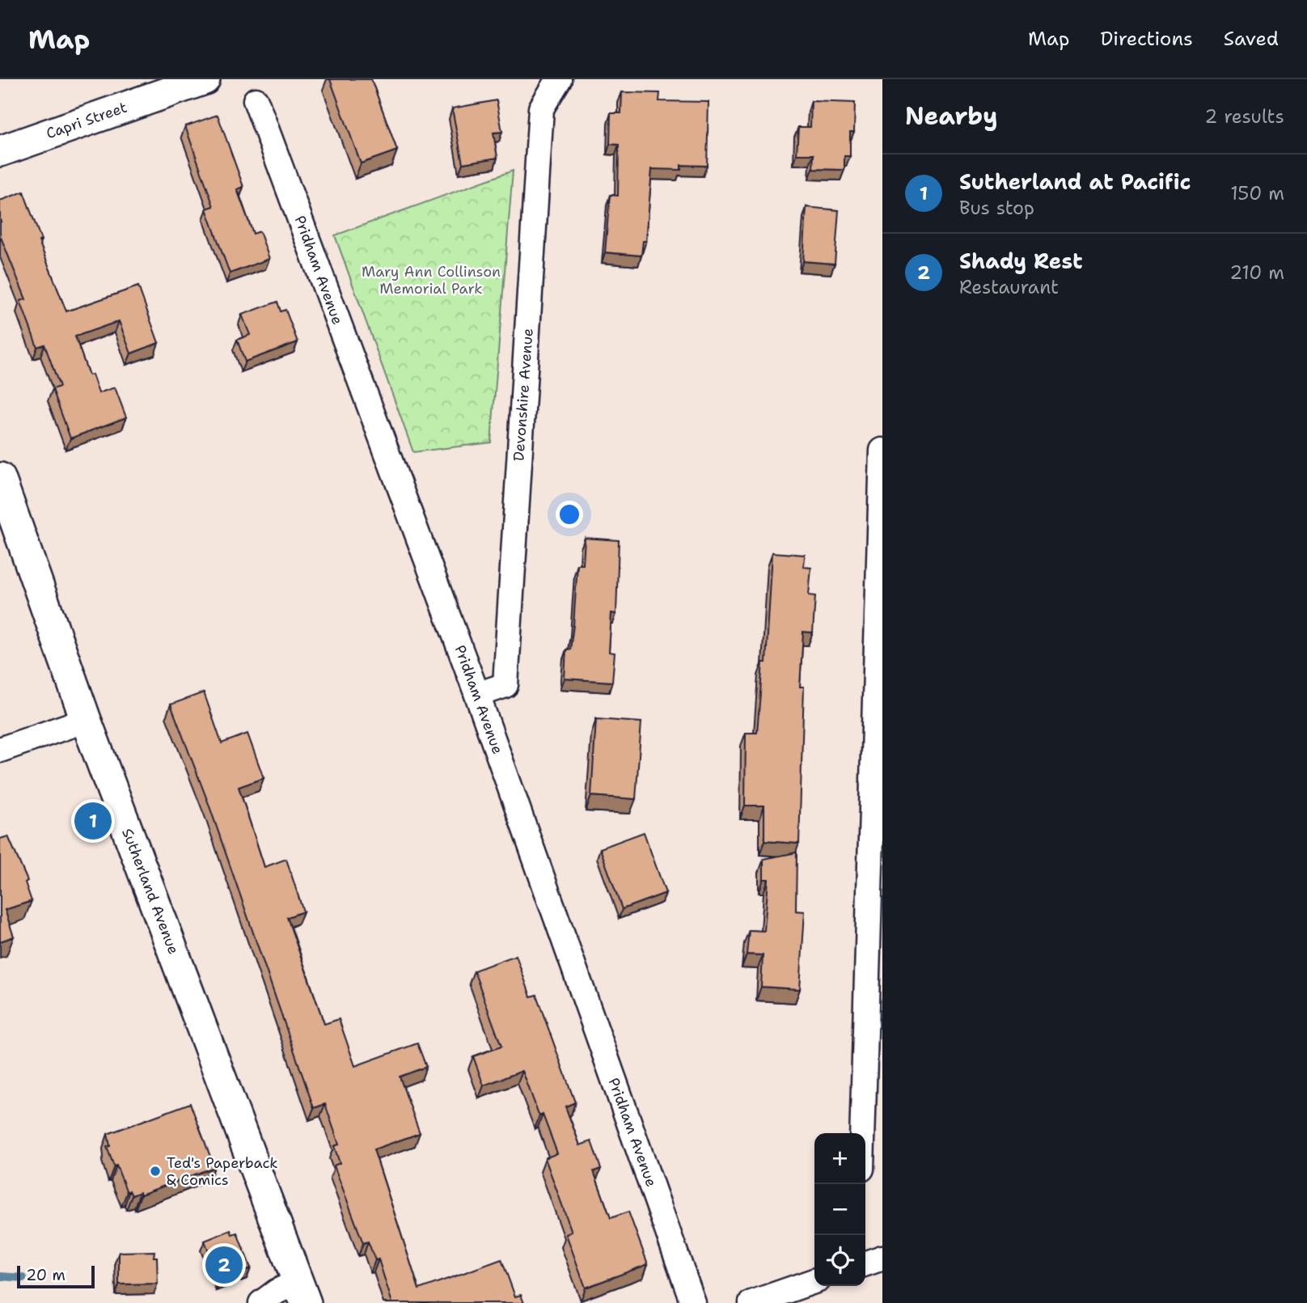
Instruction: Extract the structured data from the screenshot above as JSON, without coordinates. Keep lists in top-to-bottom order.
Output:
{
  "streets": {
    "street": [
      "Capri Street",
      "Pridham Avenue",
      "Devonshire Avenue",
      "Sutherland Avenue"
    ]
  },
  "crossings": [
    ["Pridham Avenue", "Devonshire Avenue"]
  ],
  "parks": ["Mary Ann Collinson Memorial Park"],
  "places": ["Ted's Paperback & Comics"],
  "scale_bar": "20 m",
  "page": {
    "header": "Map",
    "nav": ["Map", "Directions", "Saved"],
    "heading": ["Nearby", "2 results"],
    "list": [
      {
        "mark": "1",
        "name": "Sutherland at Pacific",
        "note": "Bus stop",
        "value": "150 m"
      },
      {
        "mark": "2",
        "name": "Shady Rest",
        "note": "Restaurant",
        "value": "210 m"
      }
    ],
    "pins": ["1", "2"],
    "map_buttons": ["+", "−"],
    "scale": "20 m"
  }
}
